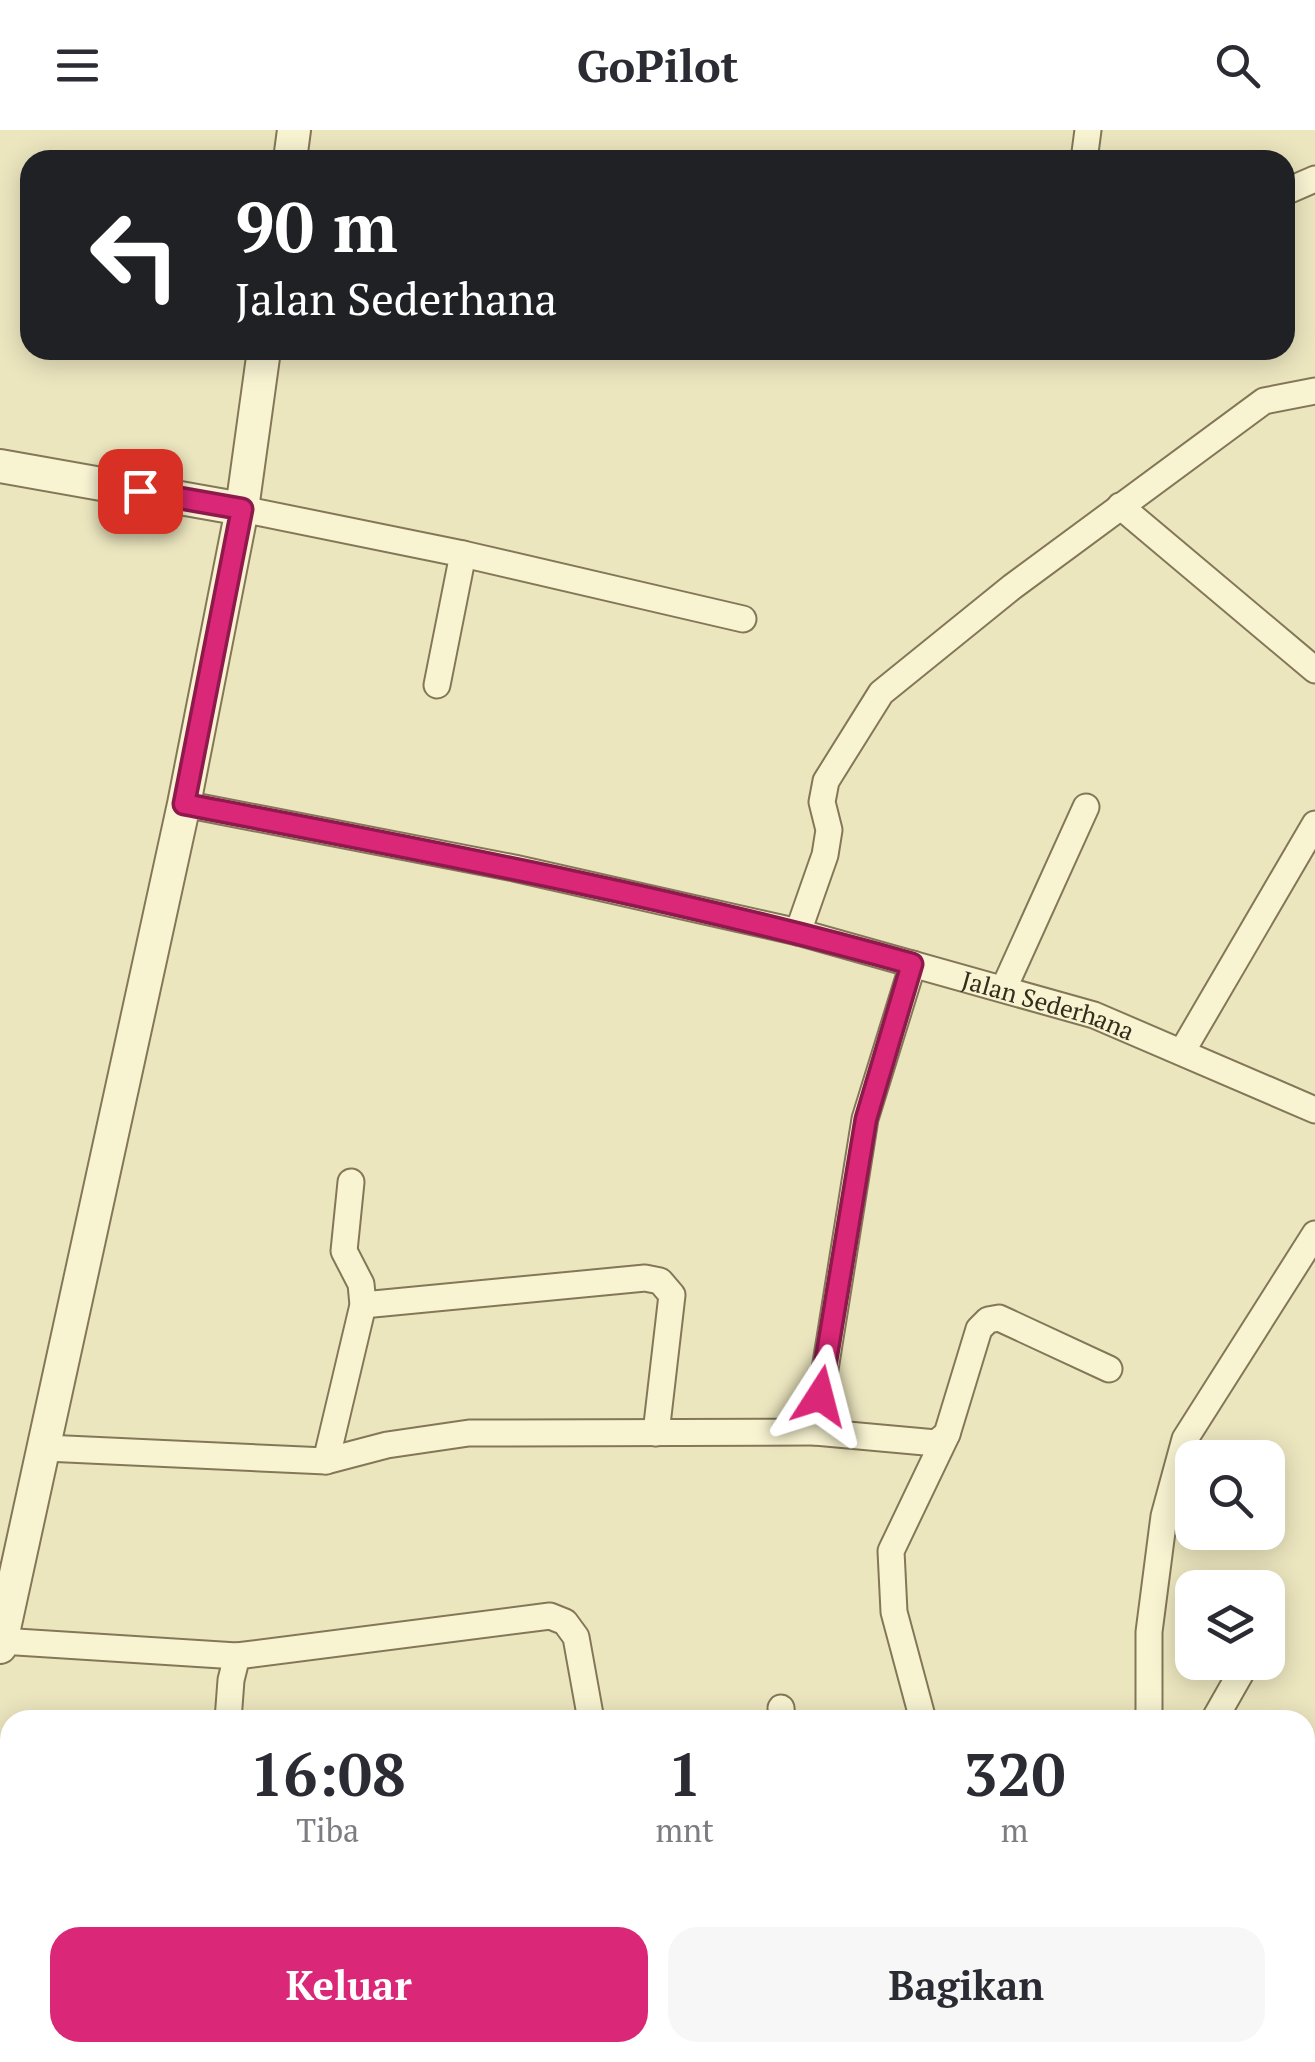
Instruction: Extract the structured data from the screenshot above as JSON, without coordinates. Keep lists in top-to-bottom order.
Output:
{
  "streets": {
    "street": ["Jalan Sederhana"]
  },
  "page": {
    "header": "GoPilot",
    "turn": ["90 m", "Jalan Sederhana"],
    "eta": [
      "16:08",
      "Tiba",
      "1",
      "mnt",
      "320",
      "m"
    ],
    "buttons": ["Keluar", "Bagikan"]
  }
}
